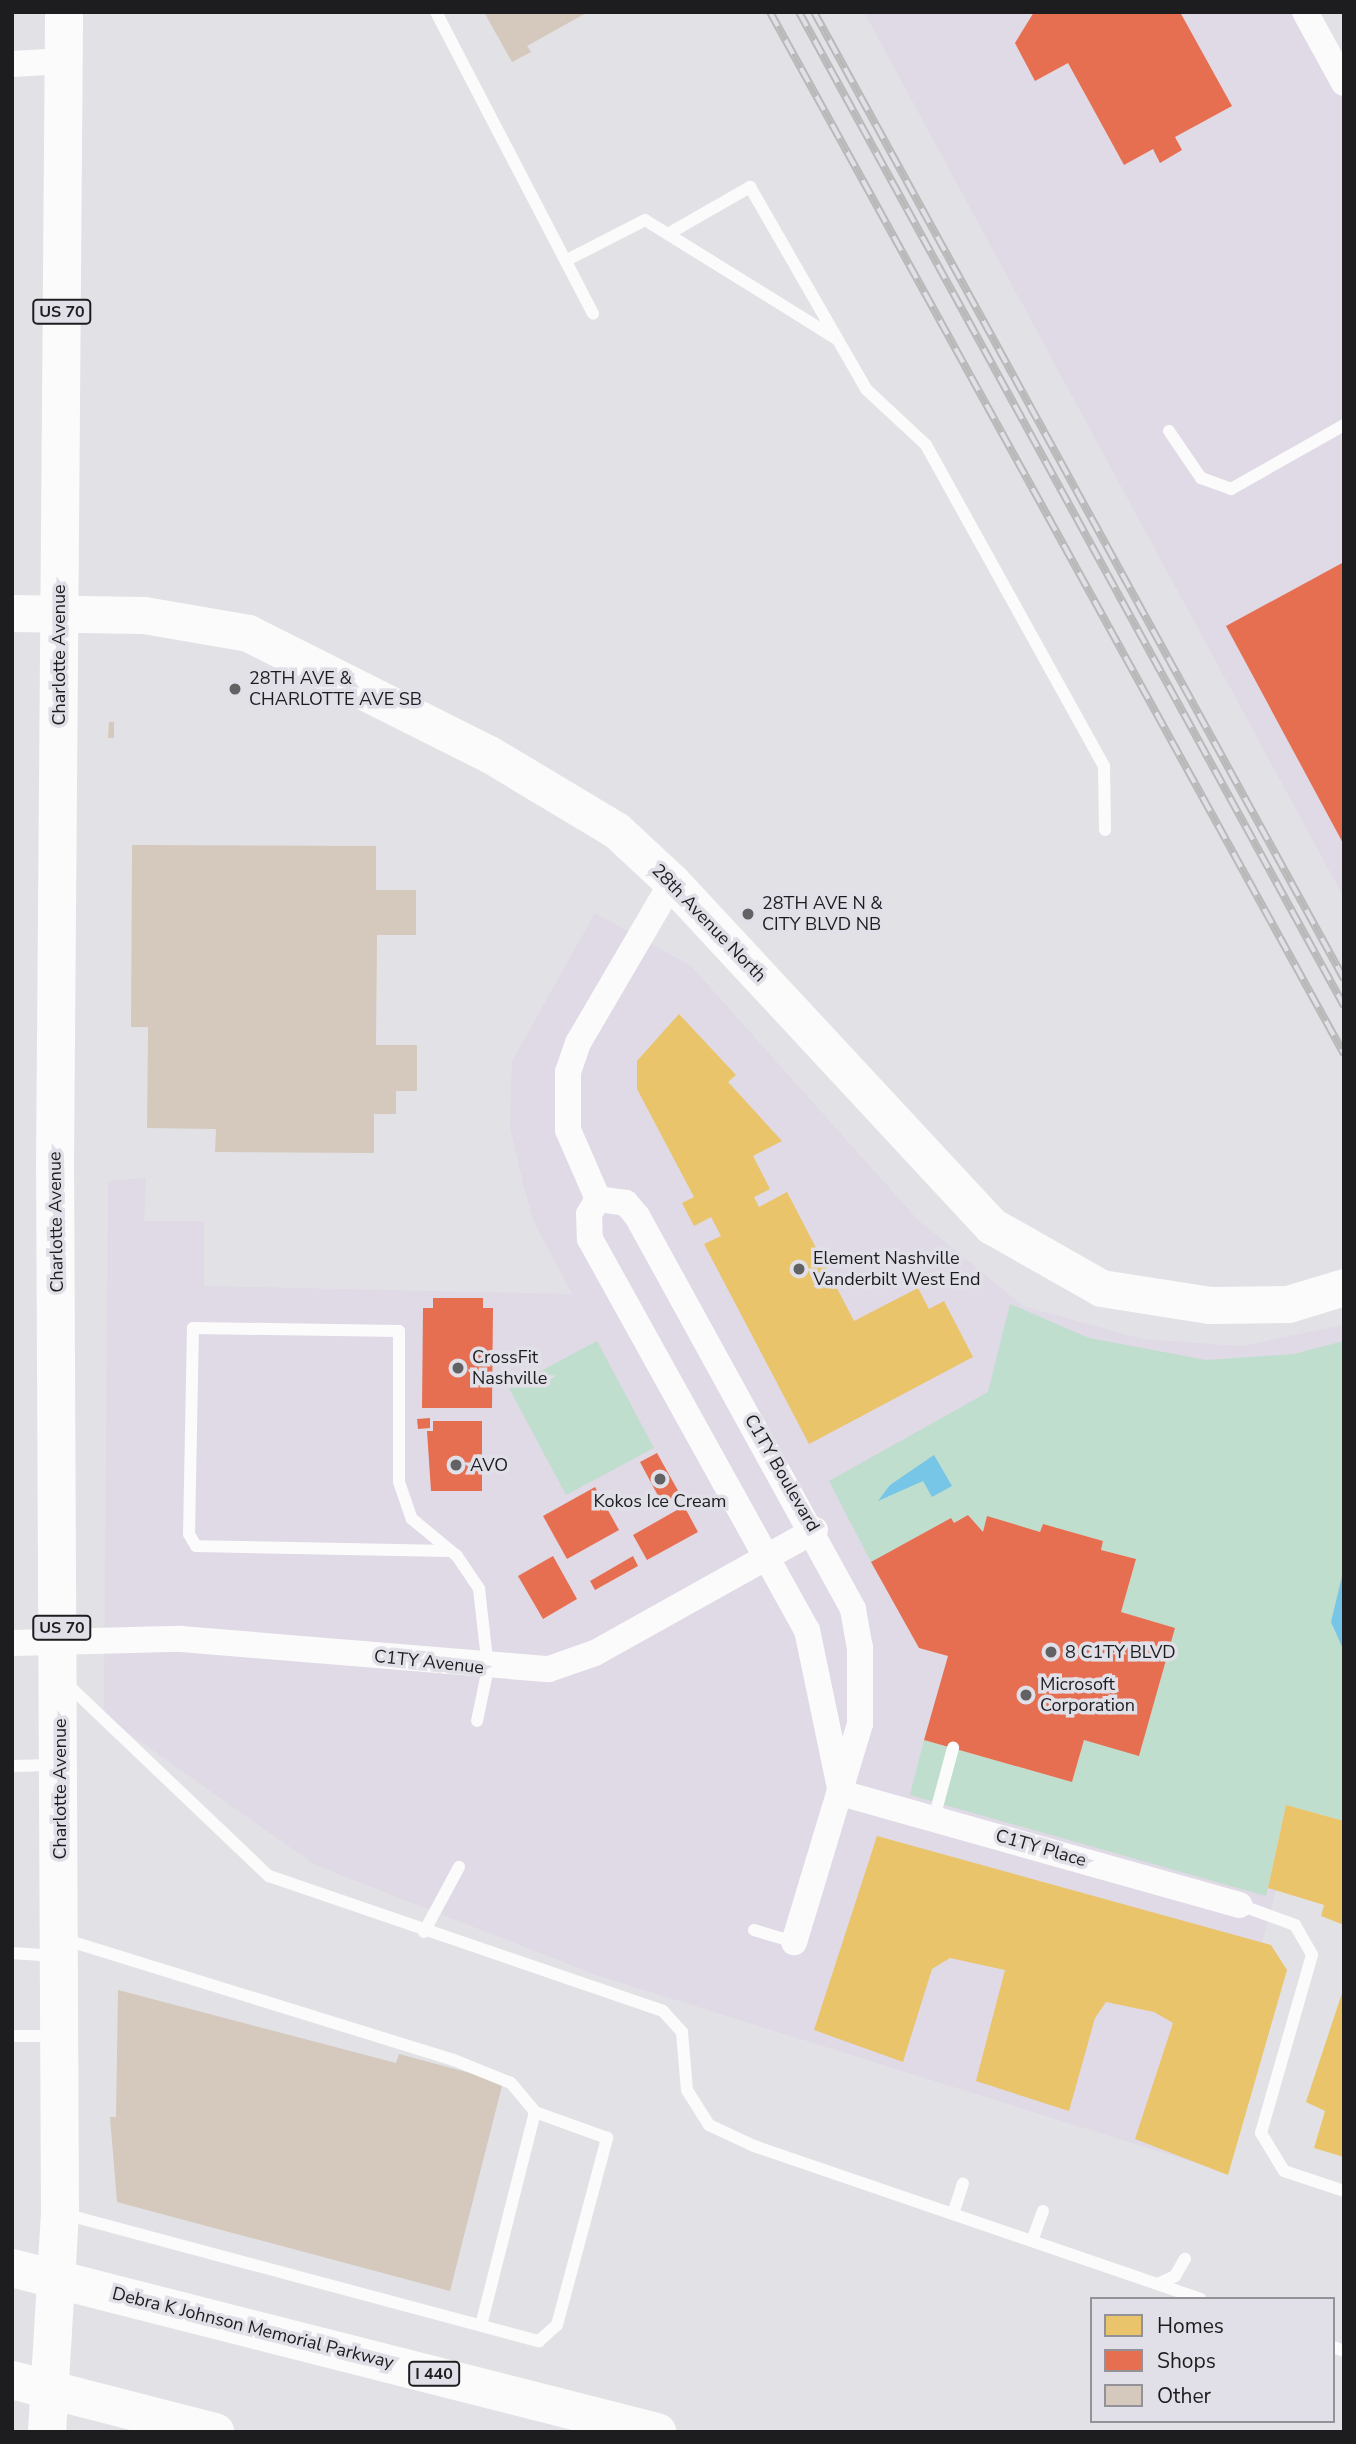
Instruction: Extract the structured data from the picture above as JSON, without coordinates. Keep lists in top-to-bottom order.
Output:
{
  "streets": {
    "main road": [
      "US 70",
      "Charlotte Avenue",
      "28th Avenue North",
      "Debra K Johnson Memorial Parkway",
      "I 440"
    ],
    "street": ["C1TY Boulevard", "C1TY Avenue", "C1TY Place"]
  },
  "crossings": [
    ["Charlotte Avenue", "28th Avenue North"],
    ["Charlotte Avenue", "C1TY Avenue"],
    ["C1TY Boulevard", "C1TY Avenue"],
    ["C1TY Boulevard", "C1TY Place"]
  ],
  "places": [
    "28TH AVE & CHARLOTTE AVE SB",
    "28TH AVE N & CITY BLVD NB",
    "Element Nashville Vanderbilt West End",
    "CrossFit Nashville",
    "AVO",
    "Kokos Ice Cream",
    "8 C1TY BLVD",
    "Microsoft Corporation"
  ],
  "legend": ["Homes", "Shops", "Other"]
}
